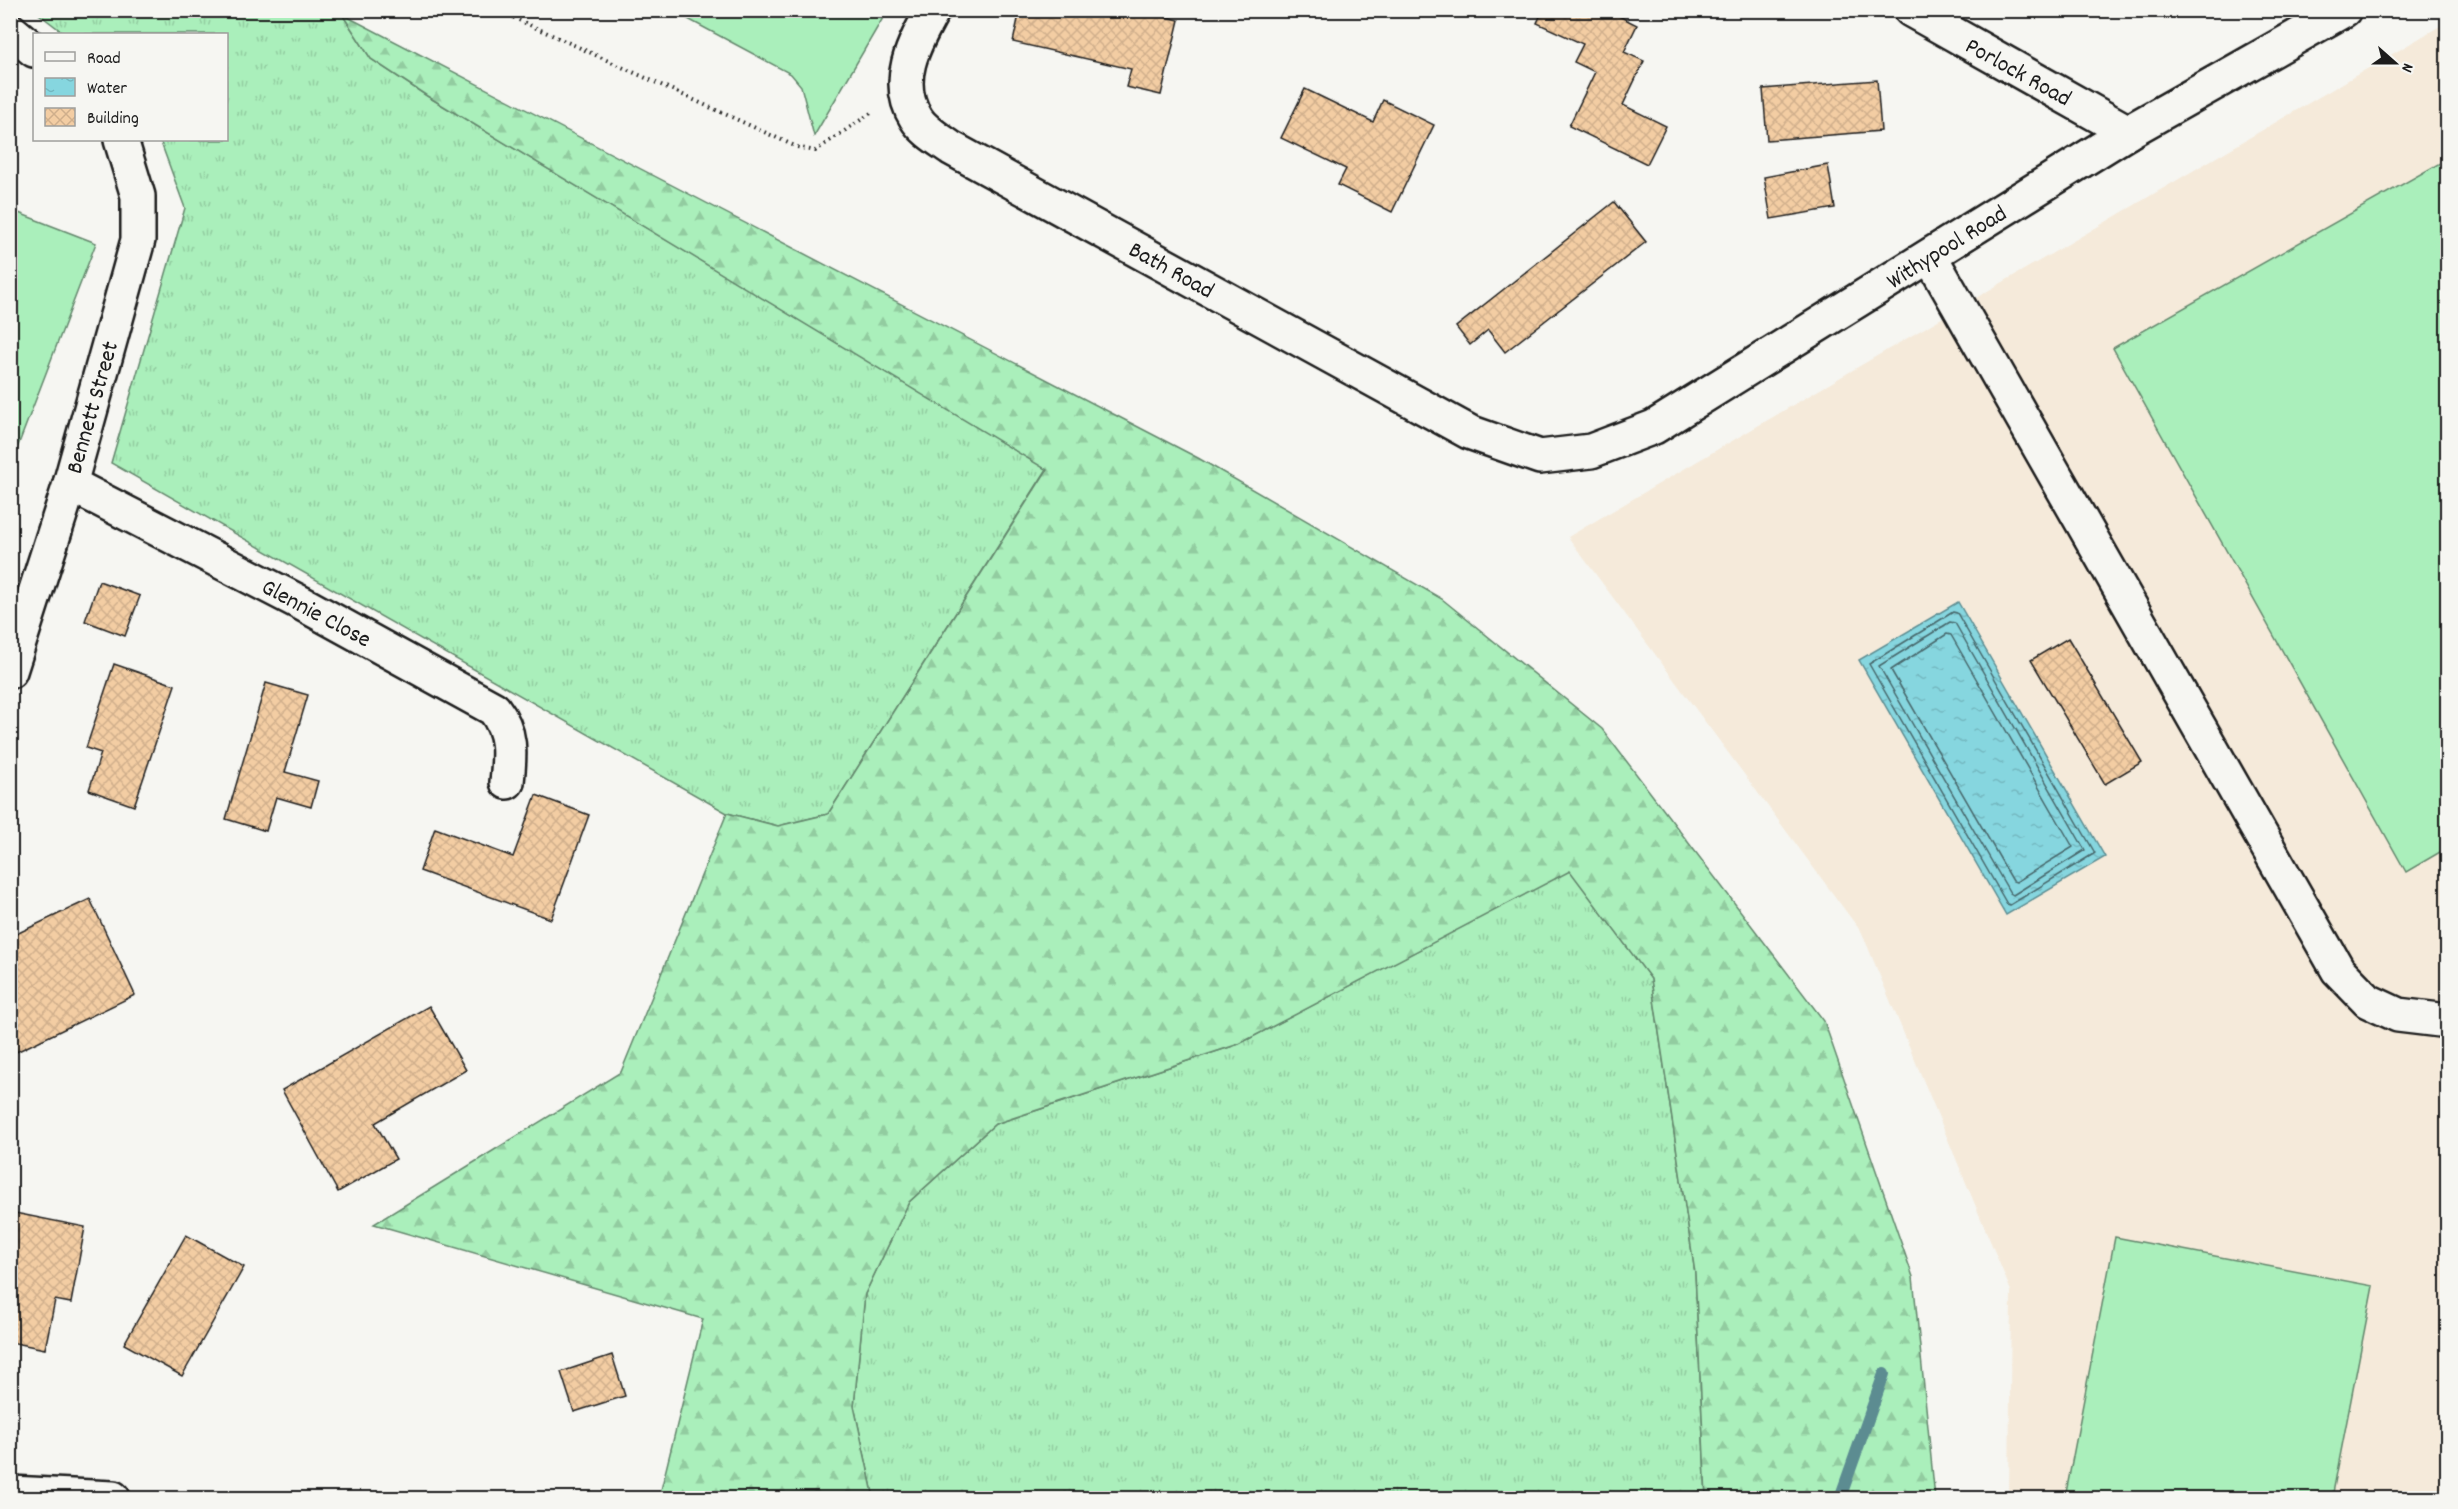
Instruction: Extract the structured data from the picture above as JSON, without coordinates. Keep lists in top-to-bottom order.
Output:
{
  "streets": {
    "street": [
      "Porlock Road",
      "Withypool Road",
      "Bath Road",
      "Bennett Street",
      "Glennie Close"
    ]
  },
  "crossings": [
    ["Porlock Road", "Withypool Road"],
    ["Withypool Road", "Bath Road"],
    ["Bennett Street", "Glennie Close"]
  ],
  "legend": ["Road", "Water", "Building"],
  "north": "right"
}
